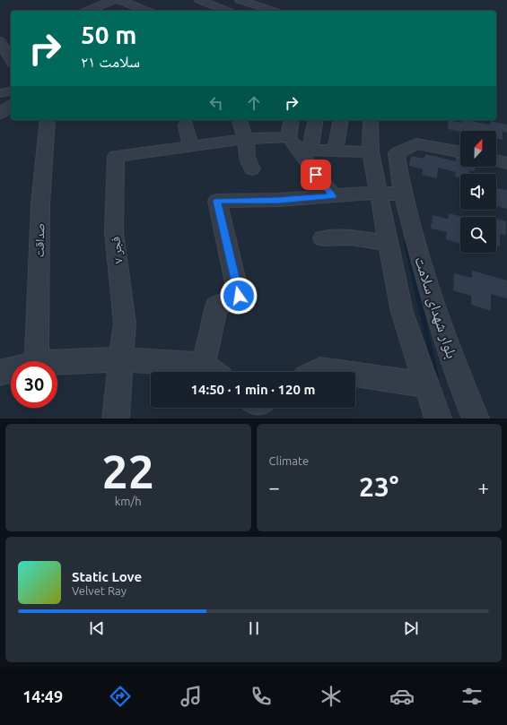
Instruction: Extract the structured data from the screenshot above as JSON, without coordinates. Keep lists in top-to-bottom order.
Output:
{
  "streets": {
    "street": ["صداقت", "فجر ۷", "بلوار شهدای سلامت"]
  },
  "north": "top",
  "page": {
    "turn": ["50 m", "سلامت ۲۱"],
    "limit": "30",
    "trip": "14:50 · 1 min · 120 m",
    "tile": [
      ["22", "km/h"],
      "Climate"
    ],
    "heat": ["−", "23°", "+"],
    "song": ["Static Love", "Velvet Ray"],
    "tabs": "14:49"
  }
}
